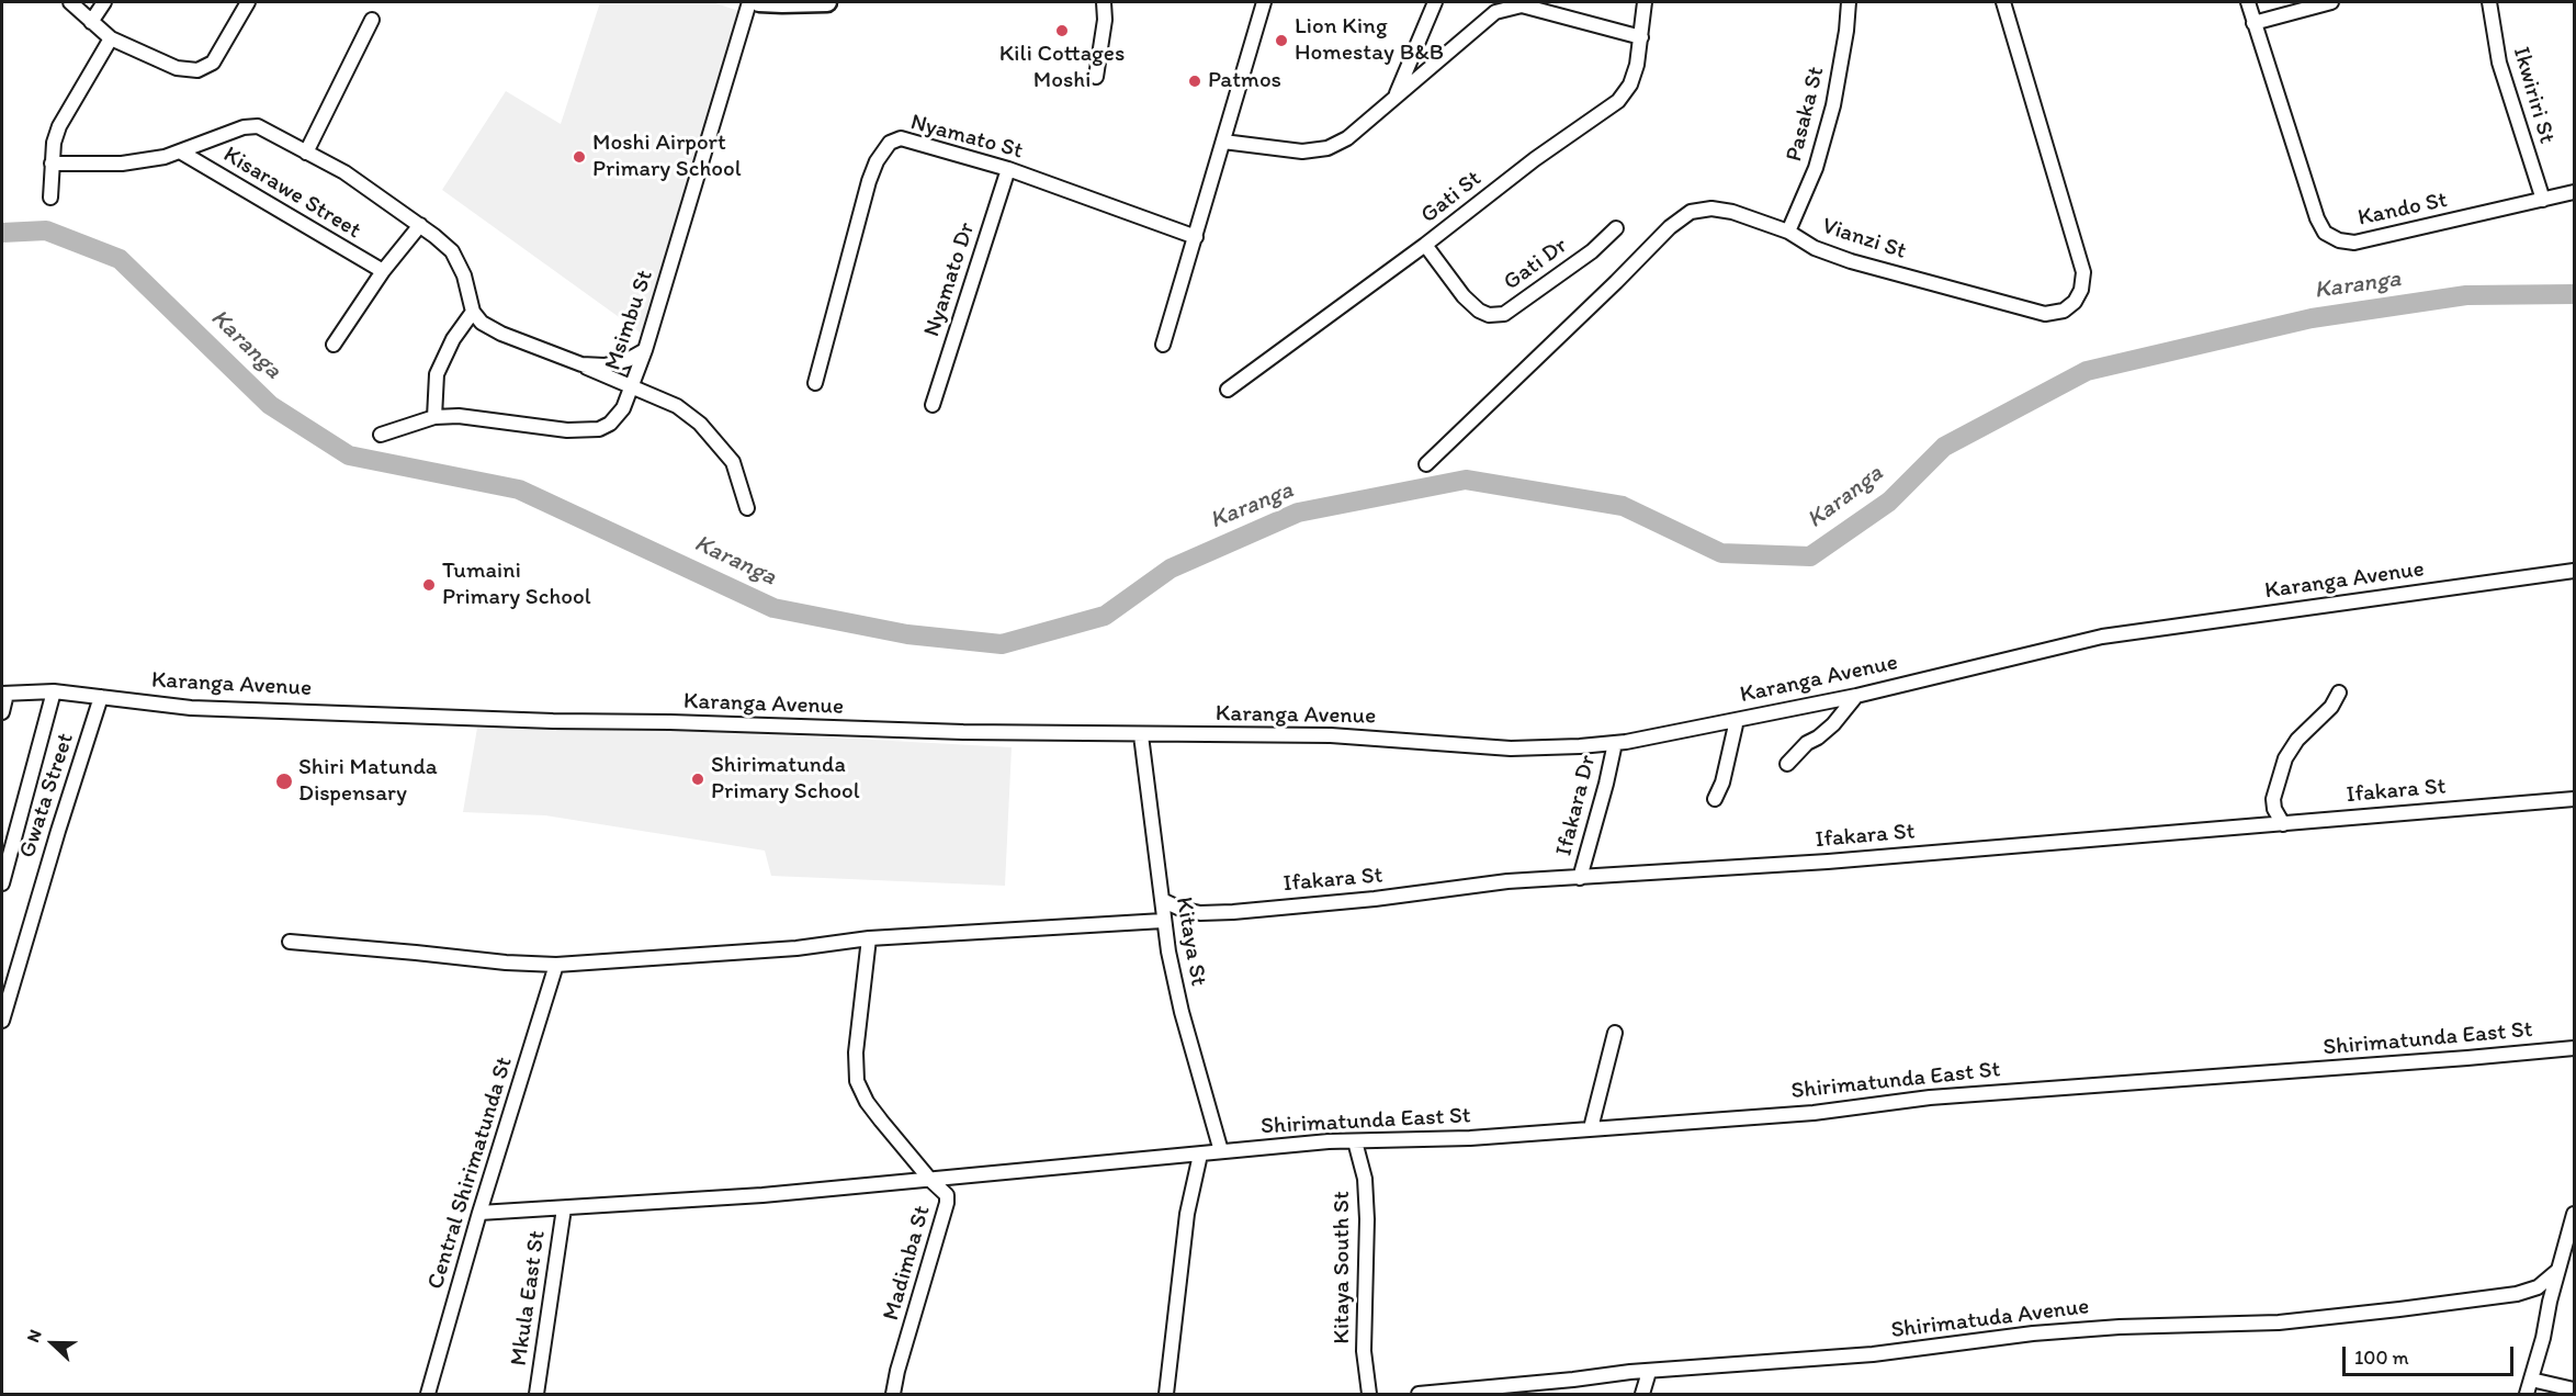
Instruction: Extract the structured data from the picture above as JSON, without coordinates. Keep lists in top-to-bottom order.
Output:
{
  "streets": {
    "street": [
      "Ikwiriri St",
      "Pasaka St",
      "Nyamato St",
      "Kisarawe Street",
      "Gati St",
      "Kando St",
      "Vianzi St",
      "Gati Dr",
      "Nyamato Dr",
      "Msimbu St",
      "Karanga Avenue",
      "Ifakara St",
      "Gwata Street",
      "Ifakara Dr",
      "Kitaya St",
      "Shirimatunda East St",
      "Central Shirimatunda St",
      "Madimba St",
      "Kitaya South St",
      "Mkula East St",
      "Shirimatuda Avenue"
    ]
  },
  "crossings": [
    ["Ikwiriri St", "Kando St"],
    ["Pasaka St", "Vianzi St"],
    ["Nyamato St", "Nyamato Dr"],
    ["Gati St", "Gati Dr"],
    ["Karanga Avenue", "Gwata Street"],
    ["Karanga Avenue", "Ifakara Dr"],
    ["Karanga Avenue", "Kitaya St"],
    ["Ifakara St", "Ifakara Dr"],
    ["Ifakara St", "Kitaya St"],
    ["Kitaya St", "Shirimatunda East St"],
    ["Shirimatunda East St", "Central Shirimatunda St"],
    ["Shirimatunda East St", "Madimba St"],
    ["Shirimatunda East St", "Kitaya South St"],
    ["Shirimatunda East St", "Mkula East St"]
  ],
  "water": ["Karanga"],
  "places": [
    "Kili Cottages Moshi",
    "Lion King Homestay B&B",
    "Patmos",
    "Moshi Airport Primary School",
    "Tumaini Primary School",
    "Shirimatunda Primary School",
    "Shiri Matunda Dispensary"
  ],
  "scale_bar": "100 m",
  "north": "left"
}
